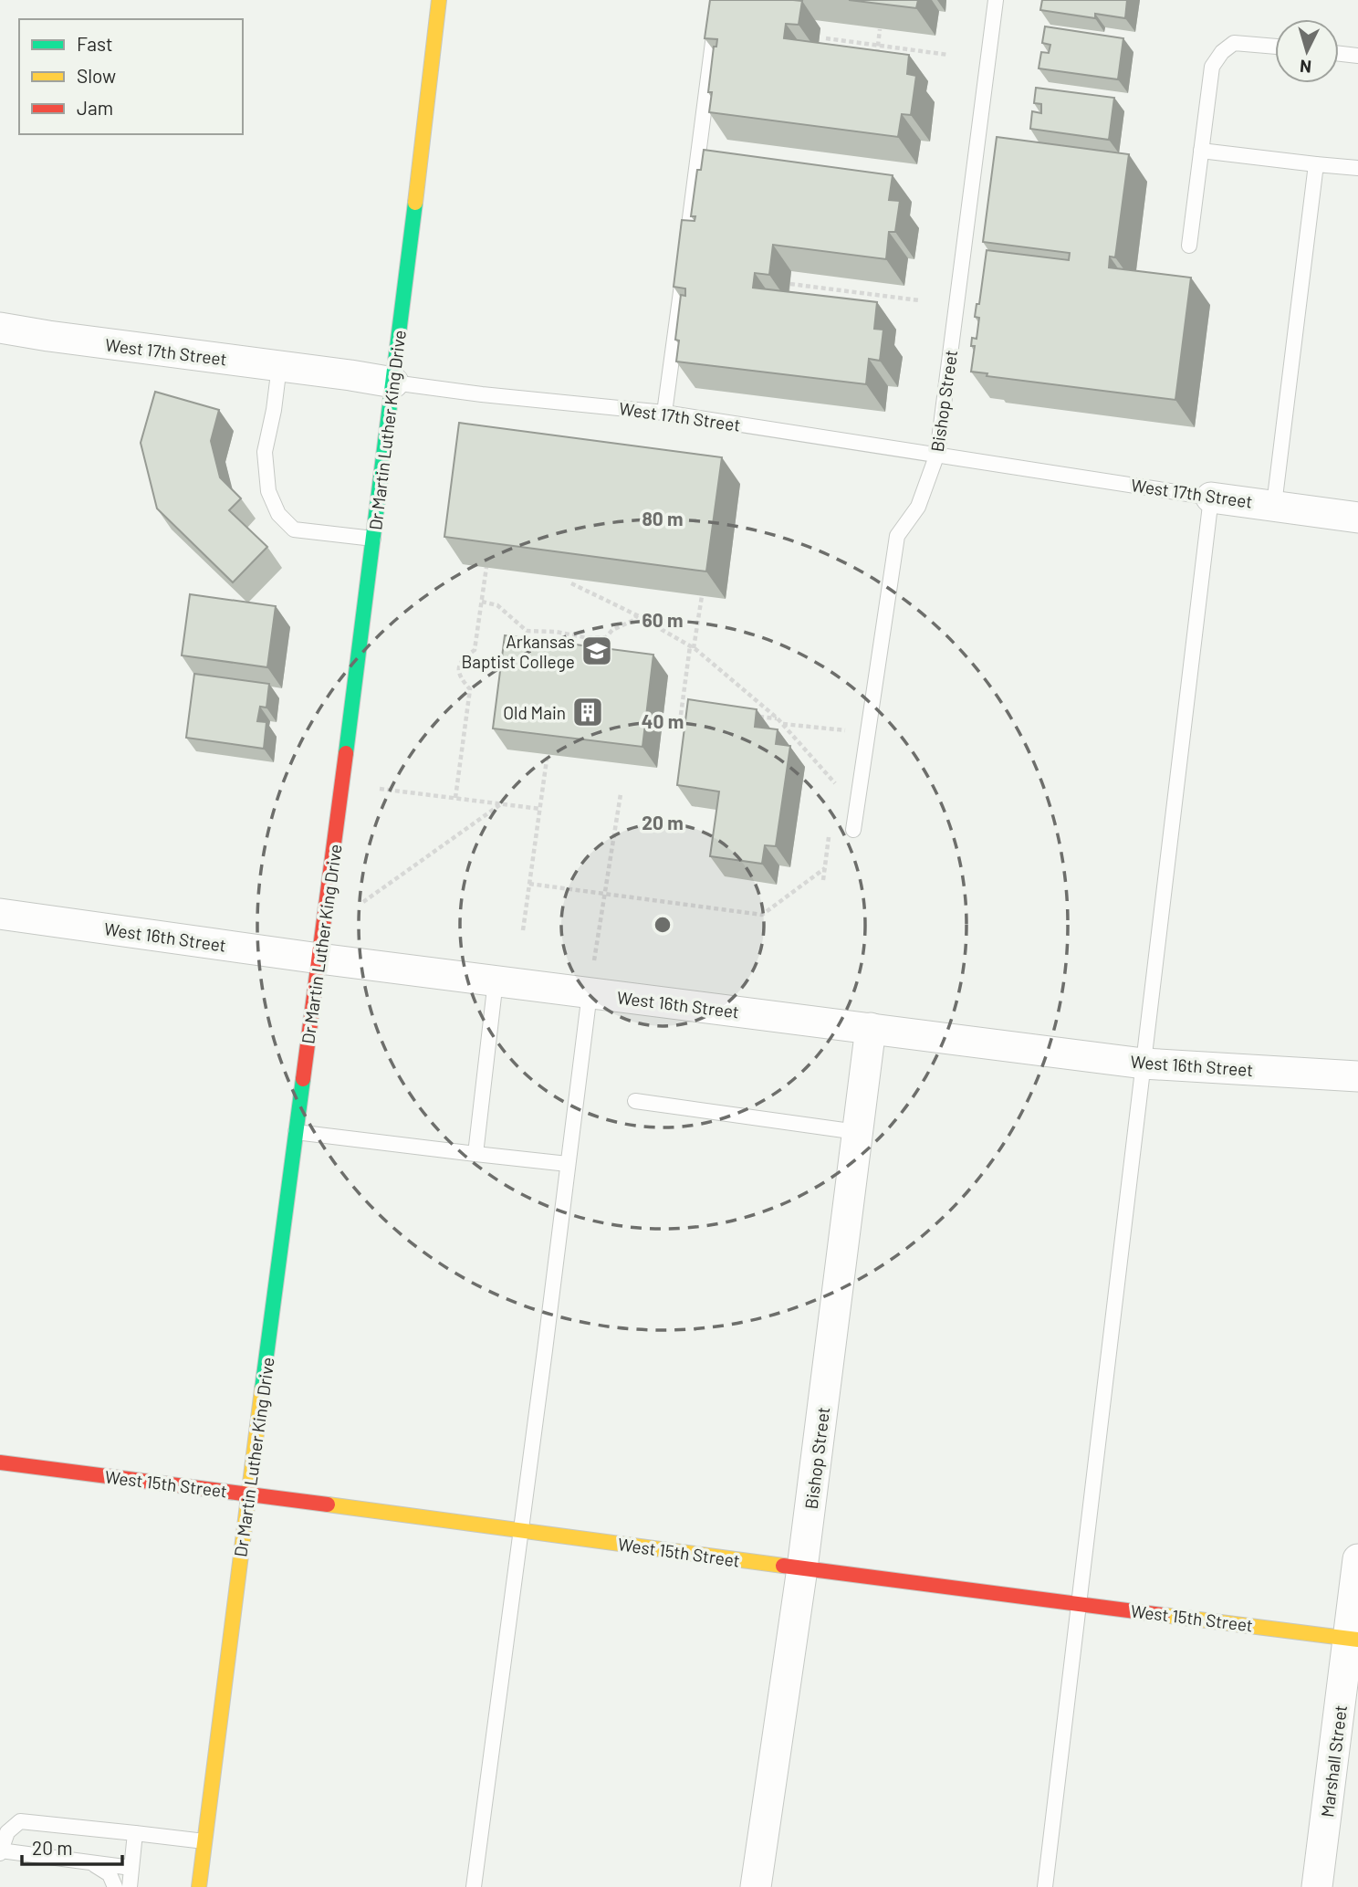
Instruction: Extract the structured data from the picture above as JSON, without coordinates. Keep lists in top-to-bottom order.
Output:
{
  "streets": {
    "main road": ["Dr Martin Luther King Drive", "West 15th Street"],
    "street": [
      "West 17th Street",
      "Bishop Street",
      "West 16th Street",
      "Marshall Street"
    ]
  },
  "crossings": [
    ["West 17th Street", "Bishop Street"],
    ["West 17th Street", "Dr Martin Luther King Drive"],
    ["Bishop Street", "West 16th Street"],
    ["Bishop Street", "West 15th Street"],
    ["Dr Martin Luther King Drive", "West 16th Street"],
    ["Dr Martin Luther King Drive", "West 15th Street"],
    ["West 15th Street", "Marshall Street"]
  ],
  "places": {
    "school or university": ["Arkansas Baptist College"],
    "building": ["Old Main"]
  },
  "legend": ["Fast", "Slow", "Jam"],
  "scale_bar": "20 m",
  "north": "bottom",
  "rings": [
    "80 m",
    "60 m",
    "40 m",
    "20 m"
  ]
}
